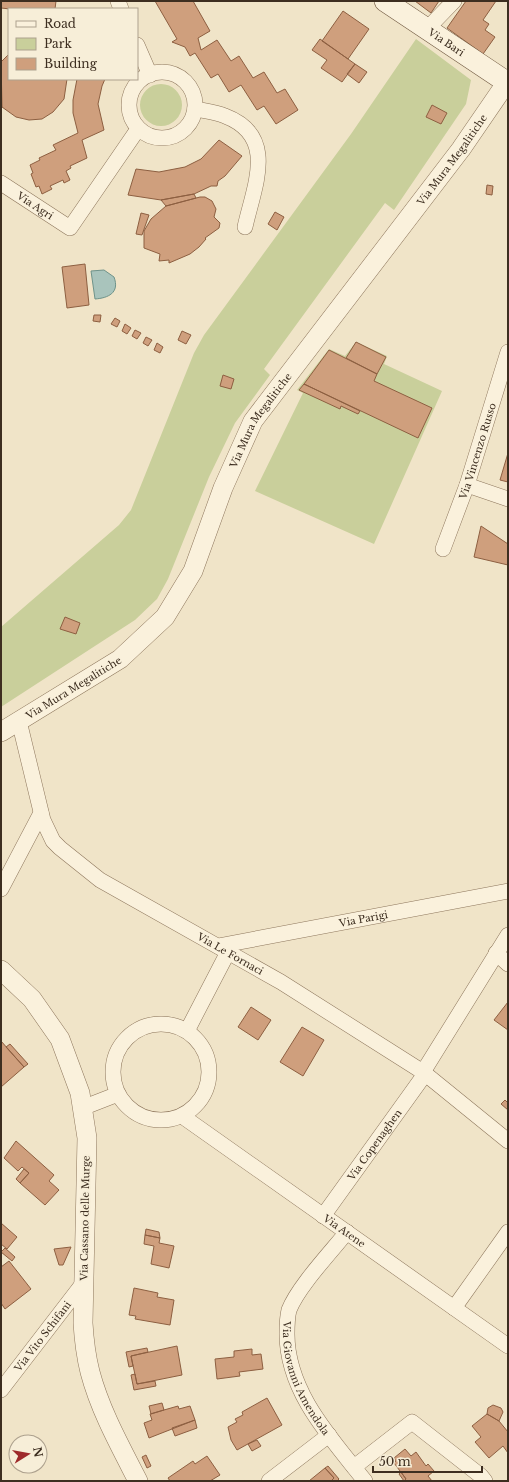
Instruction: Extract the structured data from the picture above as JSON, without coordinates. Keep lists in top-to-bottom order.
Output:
{
  "streets": {
    "main road": ["Via Bari"],
    "street": [
      "Via Mura Megalitiche",
      "Via Agri",
      "Via Vincenzo Russo",
      "Via Parigi",
      "Via Le Fornaci",
      "Via Copenaghen",
      "Via Cassano delle Murge",
      "Via Atene",
      "Via Vito Schifani",
      "Via Giovanni Amendola"
    ]
  },
  "crossings": [
    ["Via Bari", "Via Mura Megalitiche"],
    ["Via Mura Megalitiche", "Via Le Fornaci"],
    ["Via Parigi", "Via Le Fornaci"],
    ["Via Le Fornaci", "Via Copenaghen"],
    ["Via Copenaghen", "Via Atene"],
    ["Via Cassano delle Murge", "Via Vito Schifani"],
    ["Via Atene", "Via Giovanni Amendola"]
  ],
  "legend": ["Road", "Park", "Building"],
  "scale_bar": "50 m",
  "north": "right"
}
